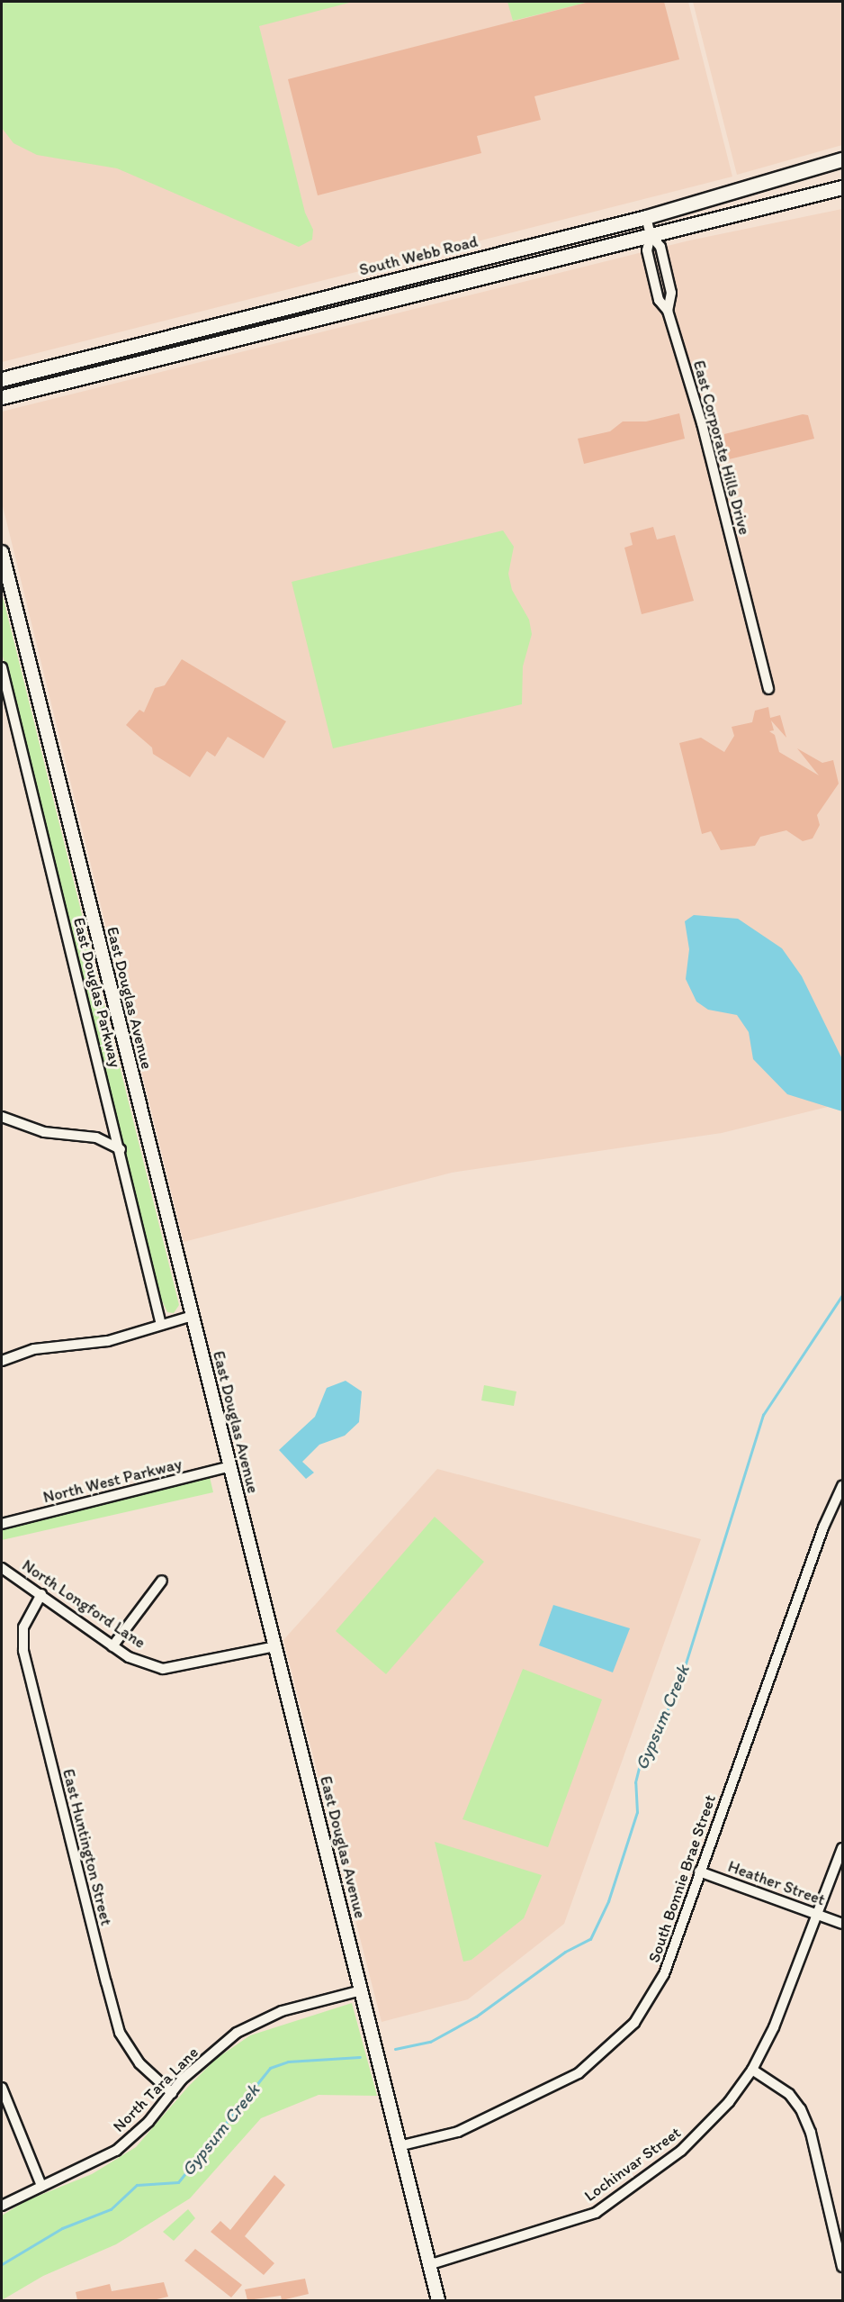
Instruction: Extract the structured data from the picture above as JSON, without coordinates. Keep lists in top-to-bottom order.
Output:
{
  "streets": {
    "main road": ["South Webb Road"],
    "street": [
      "East Corporate Hills Drive",
      "East Douglas Parkway",
      "East Douglas Avenue",
      "North West Parkway",
      "North Longford Lane",
      "East Huntington Street",
      "South Bonnie Brae Street",
      "Heather Street",
      "North Tara Lane",
      "Lochinvar Street"
    ]
  },
  "crossings": [
    ["South Webb Road", "East Corporate Hills Drive"],
    ["East Douglas Avenue", "North West Parkway"],
    ["East Douglas Avenue", "North Longford Lane"],
    ["East Douglas Avenue", "South Bonnie Brae Street"],
    ["East Douglas Avenue", "North Tara Lane"],
    ["East Douglas Avenue", "Lochinvar Street"],
    ["North Longford Lane", "East Huntington Street"],
    ["East Huntington Street", "North Tara Lane"],
    ["South Bonnie Brae Street", "Heather Street"],
    ["Heather Street", "Lochinvar Street"]
  ],
  "water": ["Gypsum Creek"]
}
